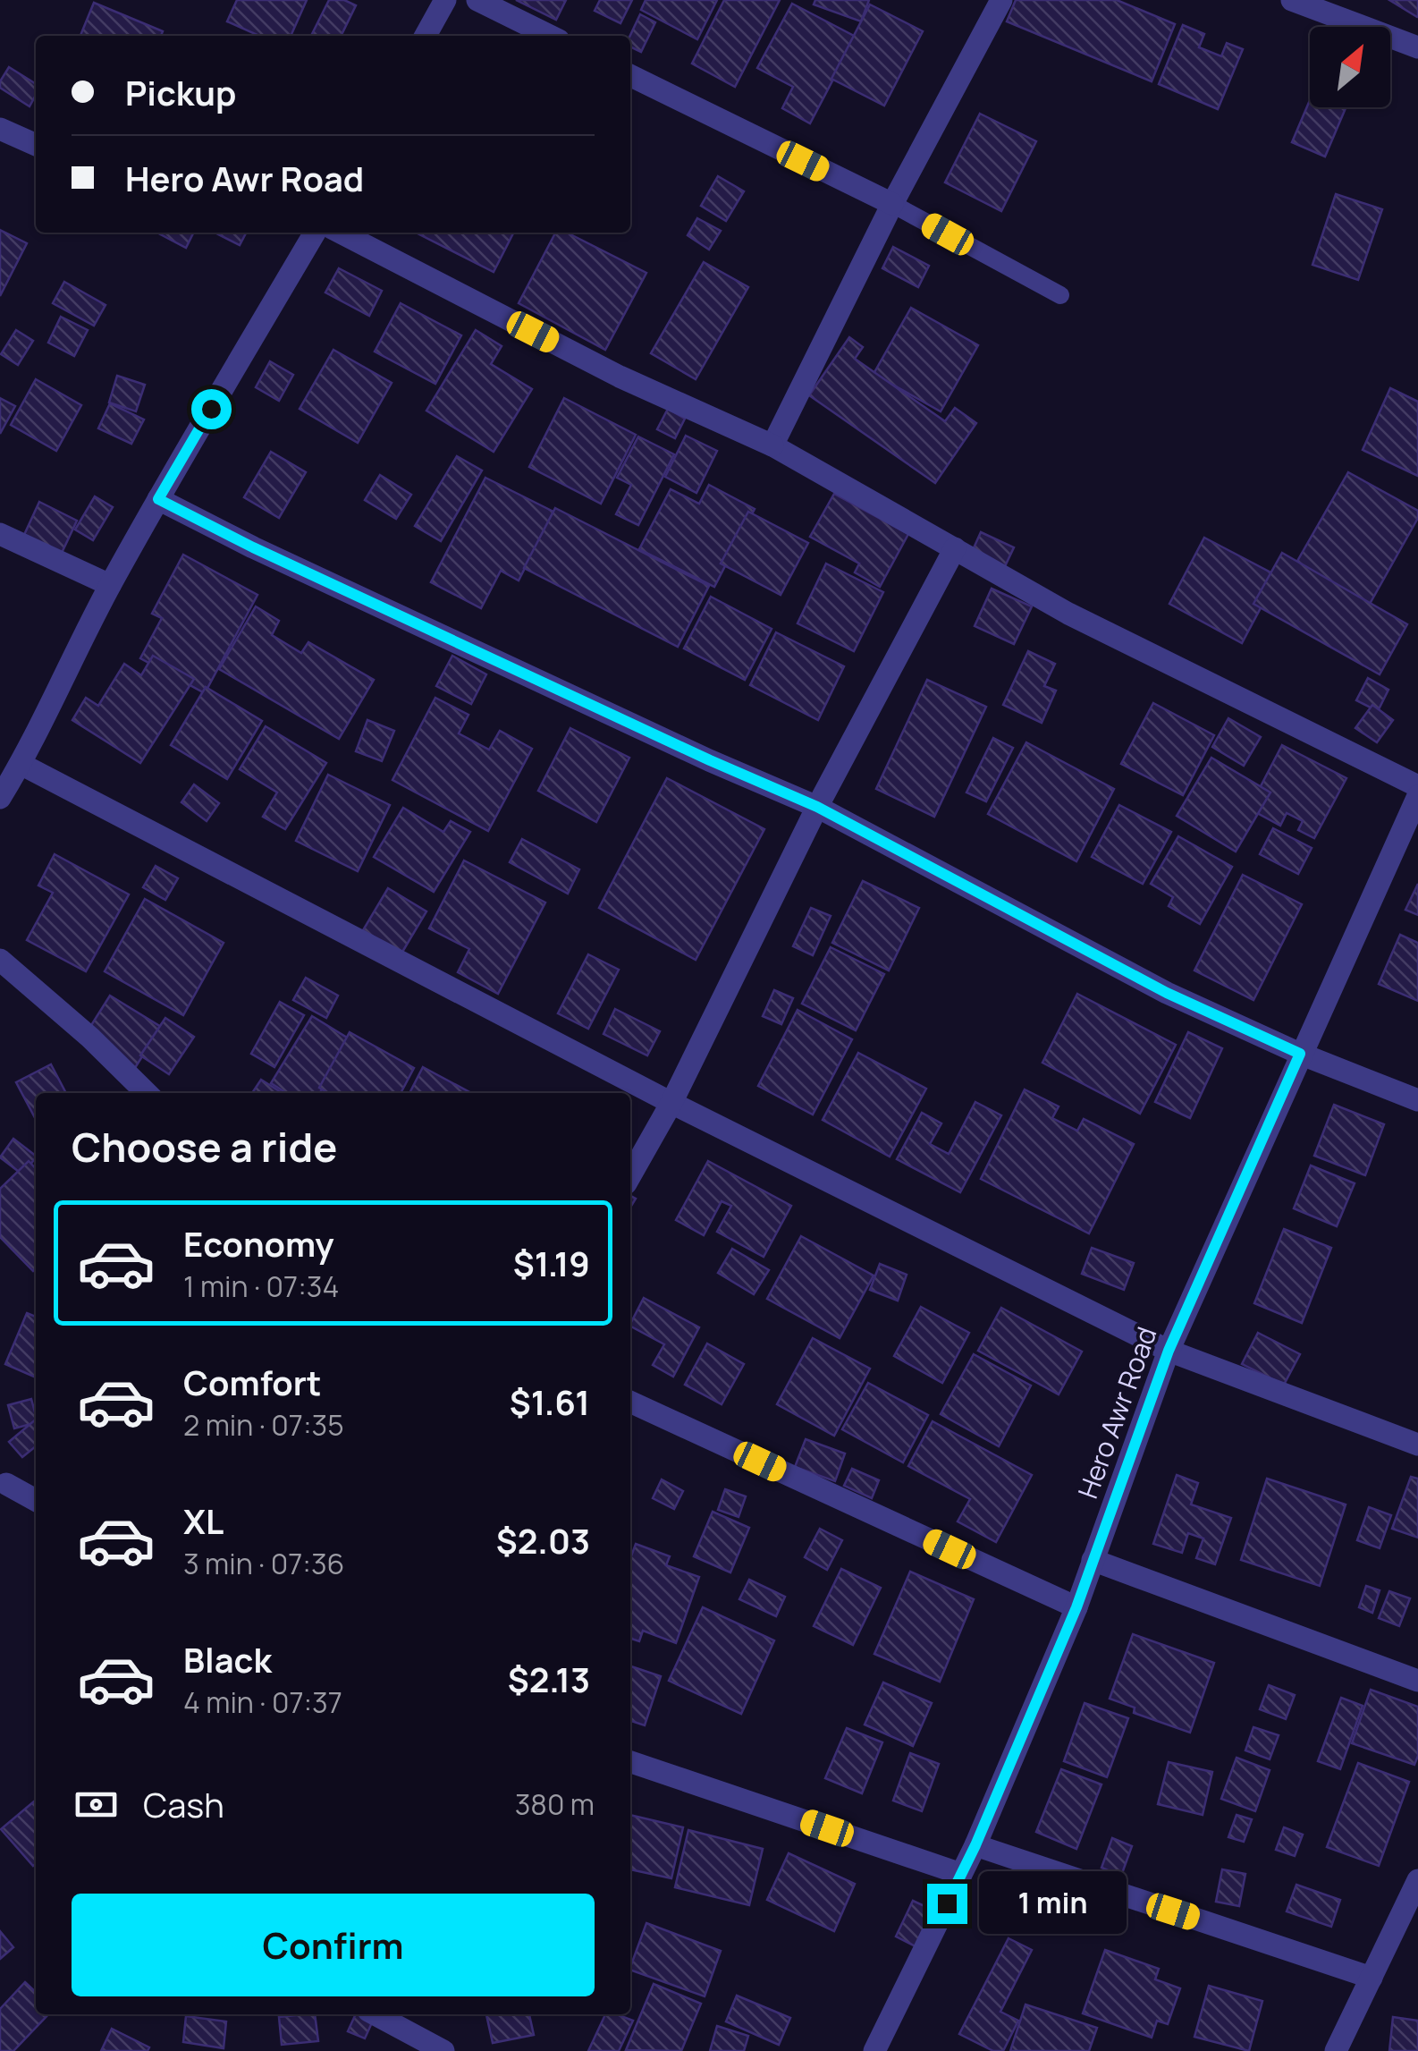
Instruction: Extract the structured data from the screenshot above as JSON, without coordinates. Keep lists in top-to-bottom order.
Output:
{
  "streets": {
    "street": ["Hero Awr Road"]
  },
  "north": "top right",
  "page": {
    "banner": ["Pickup", "Hero Awr Road"],
    "heading": "Choose a ride",
    "list": [
      {
        "name": "Economy",
        "note": "1 min · 07:34",
        "value": "$1.19"
      },
      {
        "name": "Comfort",
        "note": "2 min · 07:35",
        "value": "$1.61"
      },
      {
        "name": "XL",
        "note": "3 min · 07:36",
        "value": "$2.03"
      },
      {
        "name": "Black",
        "note": "4 min · 07:37",
        "value": "$2.13"
      }
    ],
    "pay": ["Cash", "380 m"],
    "bubble": "1 min",
    "buttons": "Confirm"
  }
}
